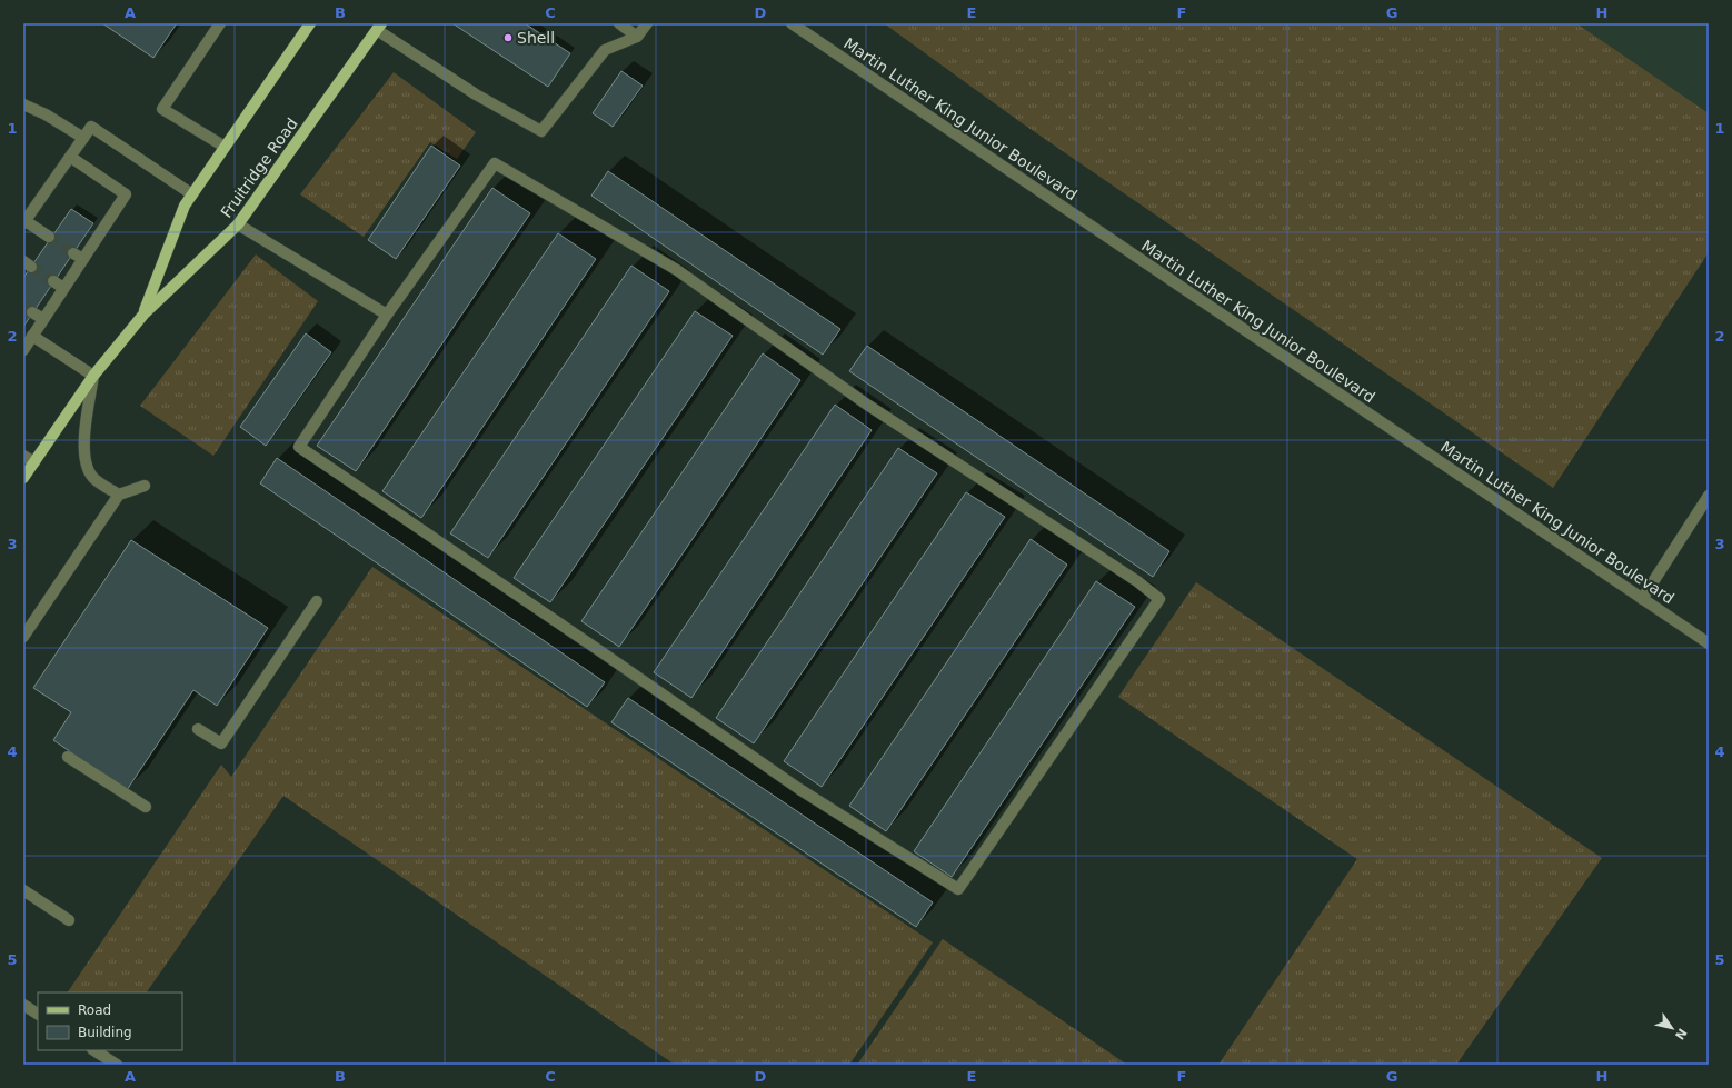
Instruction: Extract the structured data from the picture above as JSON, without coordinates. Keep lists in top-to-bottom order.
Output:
{
  "streets": {
    "main road": ["Fruitridge Road"],
    "street": ["Martin Luther King Junior Boulevard"]
  },
  "places": ["Shell"],
  "legend": ["Road", "Building"],
  "north": "bottom right",
  "grid": {
    "columns": [
      "A",
      "B",
      "C",
      "D",
      "E",
      "F",
      "G",
      "H"
    ],
    "rows": [
      "1",
      "2",
      "3",
      "4",
      "5"
    ]
  }
}
